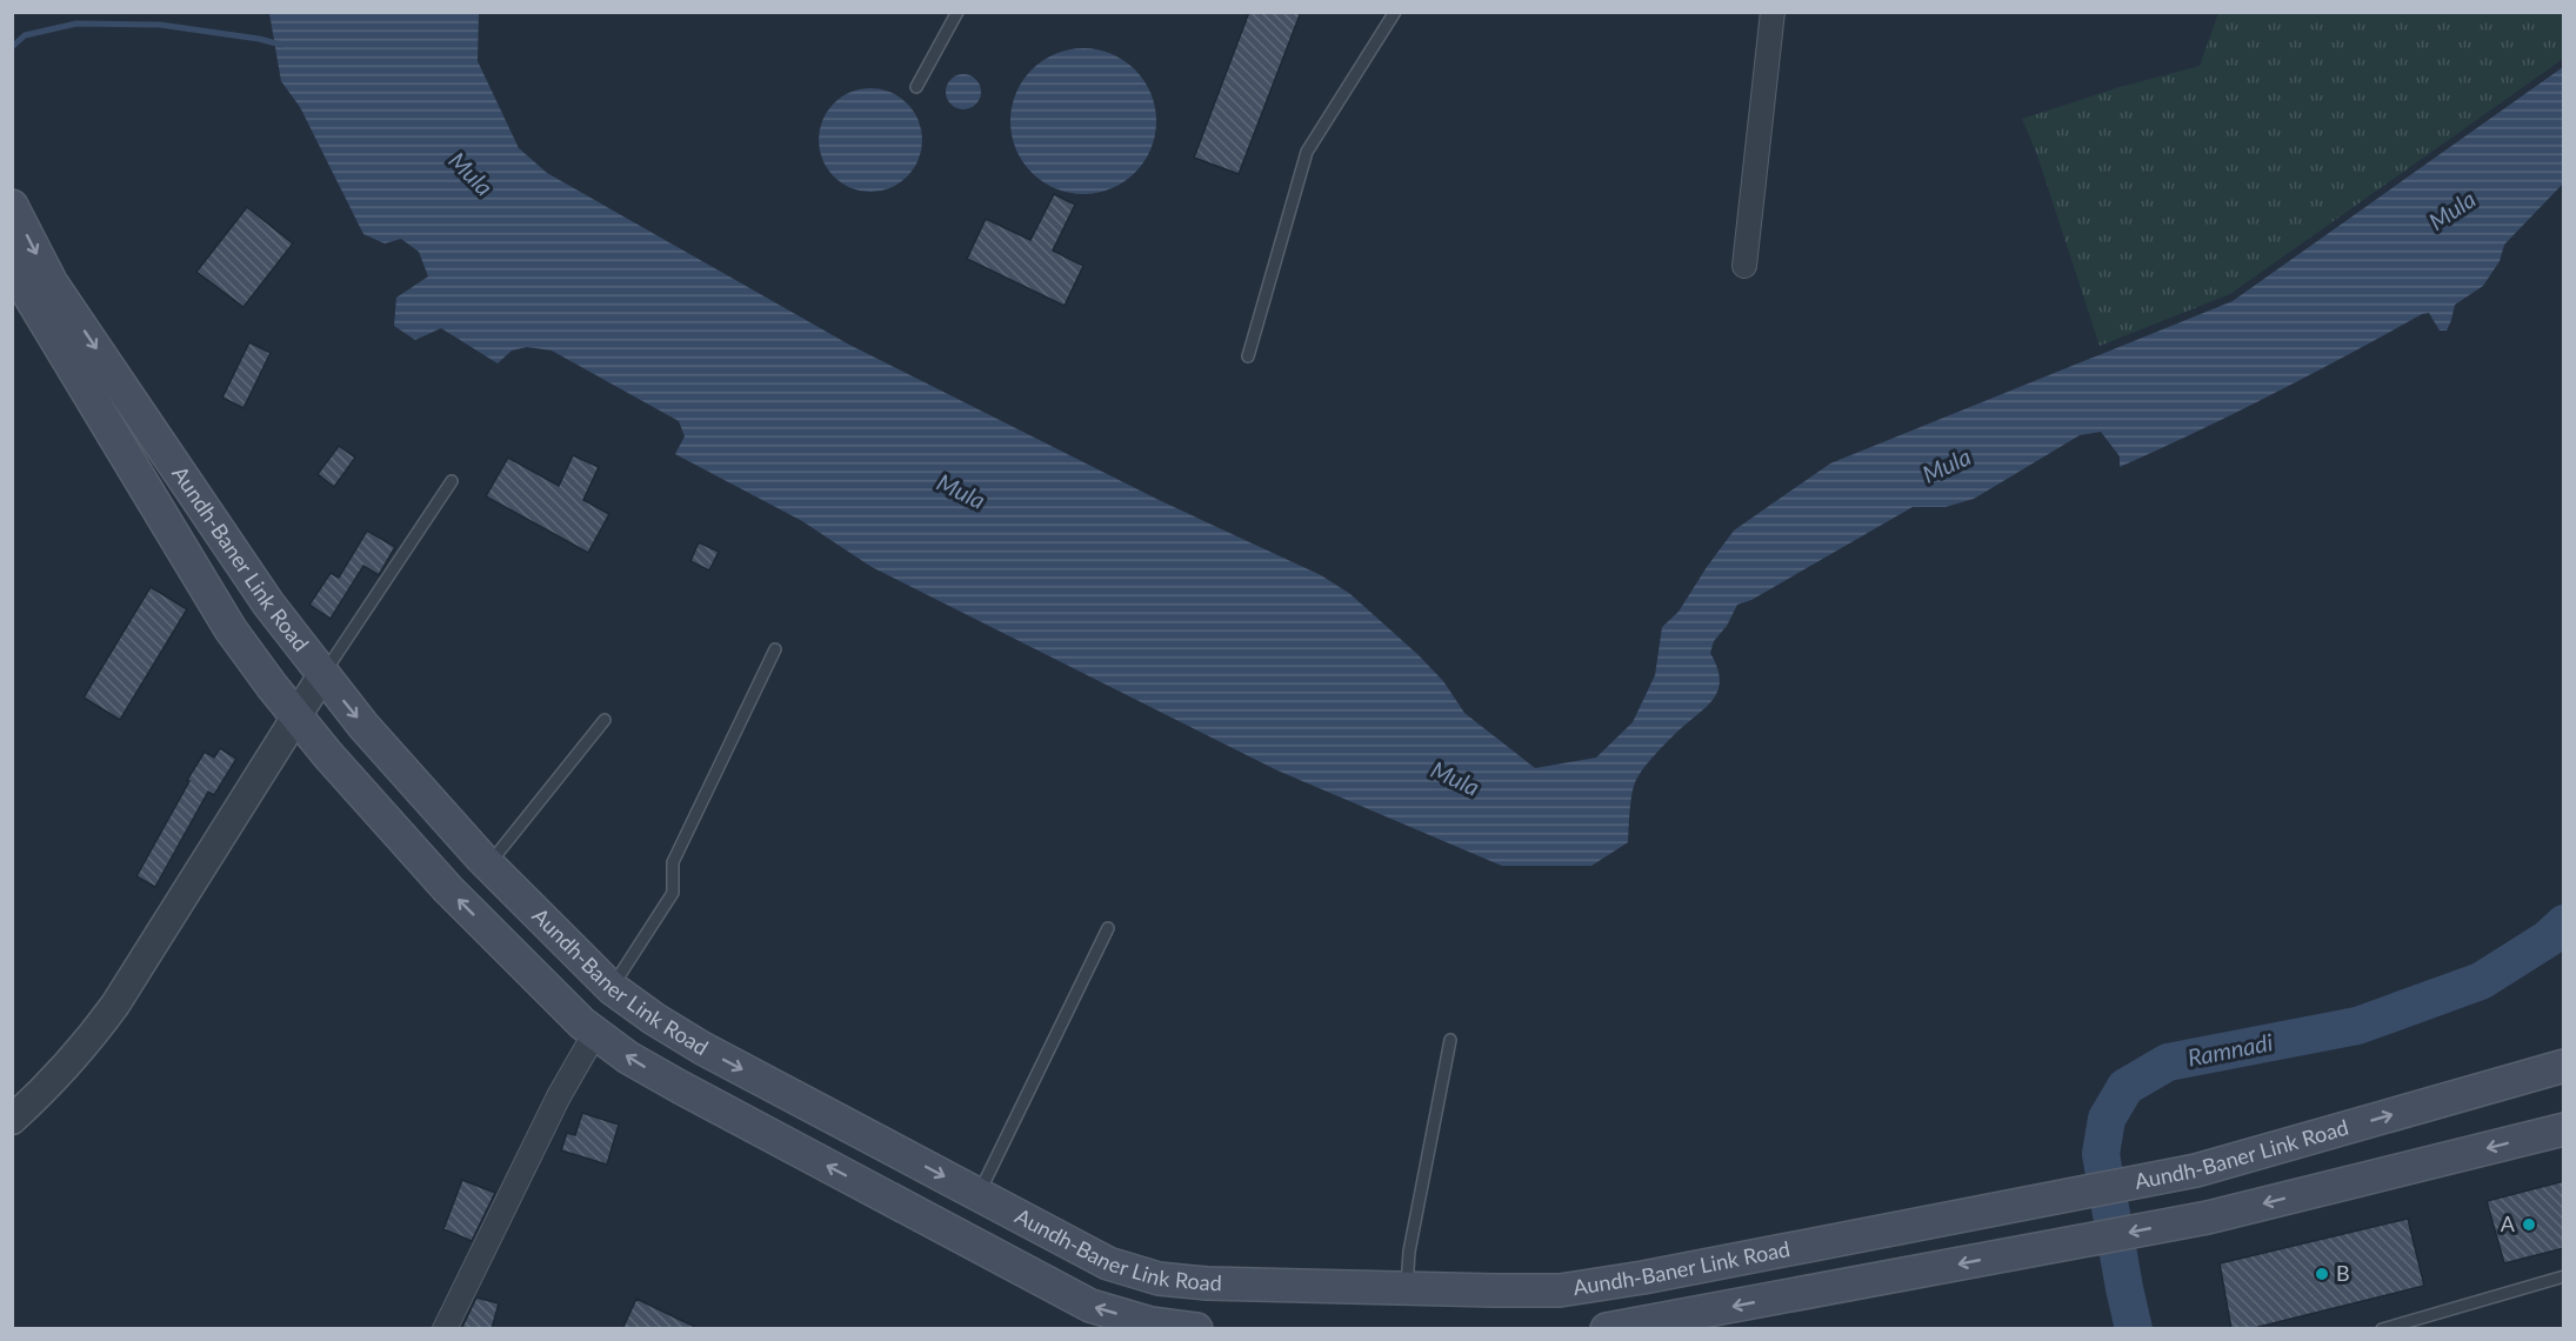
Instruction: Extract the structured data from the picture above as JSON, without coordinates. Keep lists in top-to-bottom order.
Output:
{
  "streets": {
    "main road": ["Aundh-Baner Link Road"]
  },
  "water": ["Mula", "Ramnadi"],
  "places": ["A", "B"]
}
